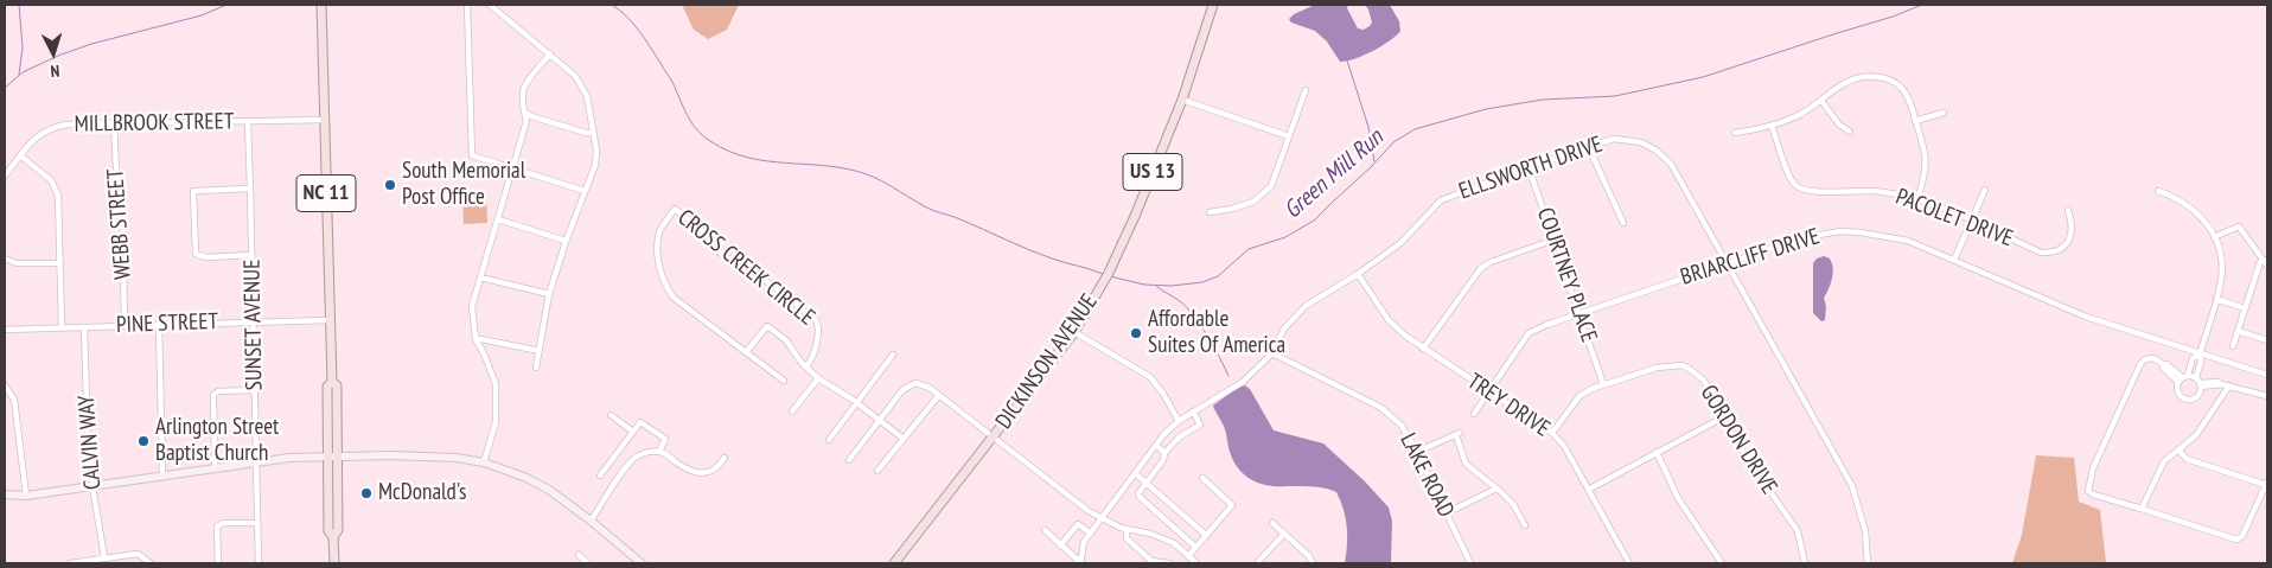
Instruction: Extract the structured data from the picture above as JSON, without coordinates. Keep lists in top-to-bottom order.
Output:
{
  "streets": {
    "main road": ["US 13", "NC 11", "DICKINSON AVENUE"],
    "street": [
      "MILLBROOK STREET",
      "ELLSWORTH DRIVE",
      "PACOLET DRIVE",
      "WEBB STREET",
      "BRIARCLIFF DRIVE",
      "CROSS CREEK CIRCLE",
      "COURTNEY PLACE",
      "PINE STREET",
      "SUNSET AVENUE",
      "TREY DRIVE",
      "GORDON DRIVE",
      "CALVIN WAY",
      "LAKE ROAD"
    ]
  },
  "crossings": [
    ["MILLBROOK STREET", "NC 11"],
    ["MILLBROOK STREET", "WEBB STREET"],
    ["MILLBROOK STREET", "SUNSET AVENUE"],
    ["ELLSWORTH DRIVE", "BRIARCLIFF DRIVE"],
    ["ELLSWORTH DRIVE", "COURTNEY PLACE"],
    ["ELLSWORTH DRIVE", "TREY DRIVE"],
    ["ELLSWORTH DRIVE", "LAKE ROAD"],
    ["NC 11", "PINE STREET"],
    ["WEBB STREET", "PINE STREET"],
    ["BRIARCLIFF DRIVE", "COURTNEY PLACE"],
    ["BRIARCLIFF DRIVE", "TREY DRIVE"],
    ["COURTNEY PLACE", "GORDON DRIVE"],
    ["PINE STREET", "SUNSET AVENUE"],
    ["PINE STREET", "CALVIN WAY"],
    ["TREY DRIVE", "GORDON DRIVE"]
  ],
  "water": ["Green Mill Run"],
  "places": [
    "South Memorial Post Office",
    "Affordable Suites Of America",
    "Arlington Street Baptist Church",
    "McDonald's"
  ],
  "north": "bottom"
}
